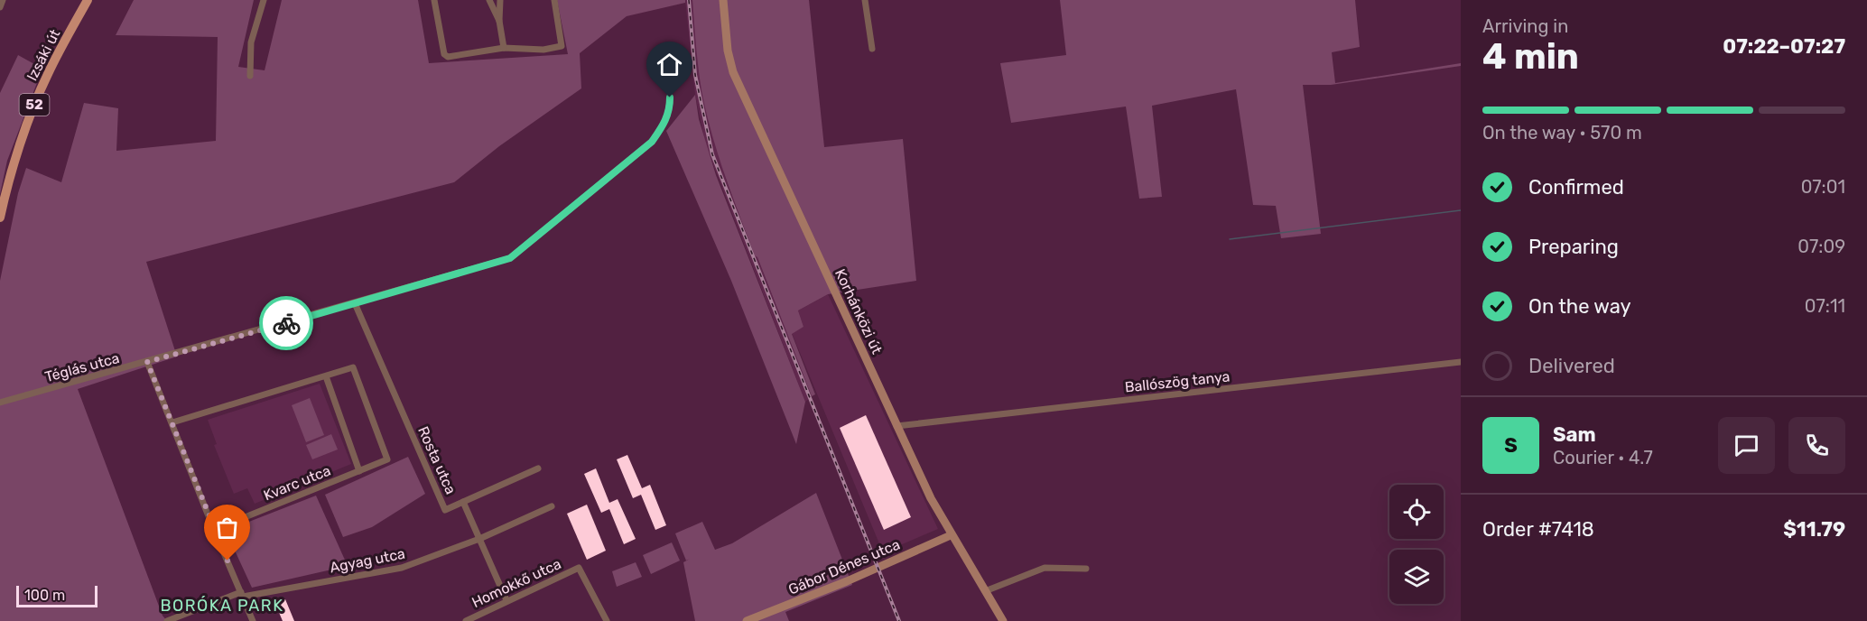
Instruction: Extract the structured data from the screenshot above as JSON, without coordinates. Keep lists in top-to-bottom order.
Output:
{
  "streets": {
    "main road": ["Izsáki út", "52"],
    "street": [
      "Korhánközi út",
      "Téglás utca",
      "Ballószög tanya",
      "Rosta utca",
      "Kvarc utca",
      "Agyag utca",
      "Gábor Dénes utca",
      "Homokkő utca"
    ]
  },
  "crossings": [
    ["Korhánközi út", "Ballószög tanya"],
    ["Korhánközi út", "Gábor Dénes utca"],
    ["Téglás utca", "Rosta utca"],
    ["Rosta utca", "Agyag utca"],
    ["Rosta utca", "Homokkő utca"]
  ],
  "districts": ["BORÓKA PARK"],
  "scale_bar": "100 m",
  "page": {
    "heading": ["4 min", "Arriving in", "07:22–07:27"],
    "panel": [
      "Sam",
      "Courier · 4.7",
      "Order #7418",
      "$11.79"
    ],
    "bar": "On the way · 570 m",
    "list": [
      ["Confirmed", "07:01"],
      ["Preparing", "07:09"],
      ["On the way", "07:11"],
      "Delivered"
    ],
    "round": "S",
    "scale": "100 m"
  }
}
